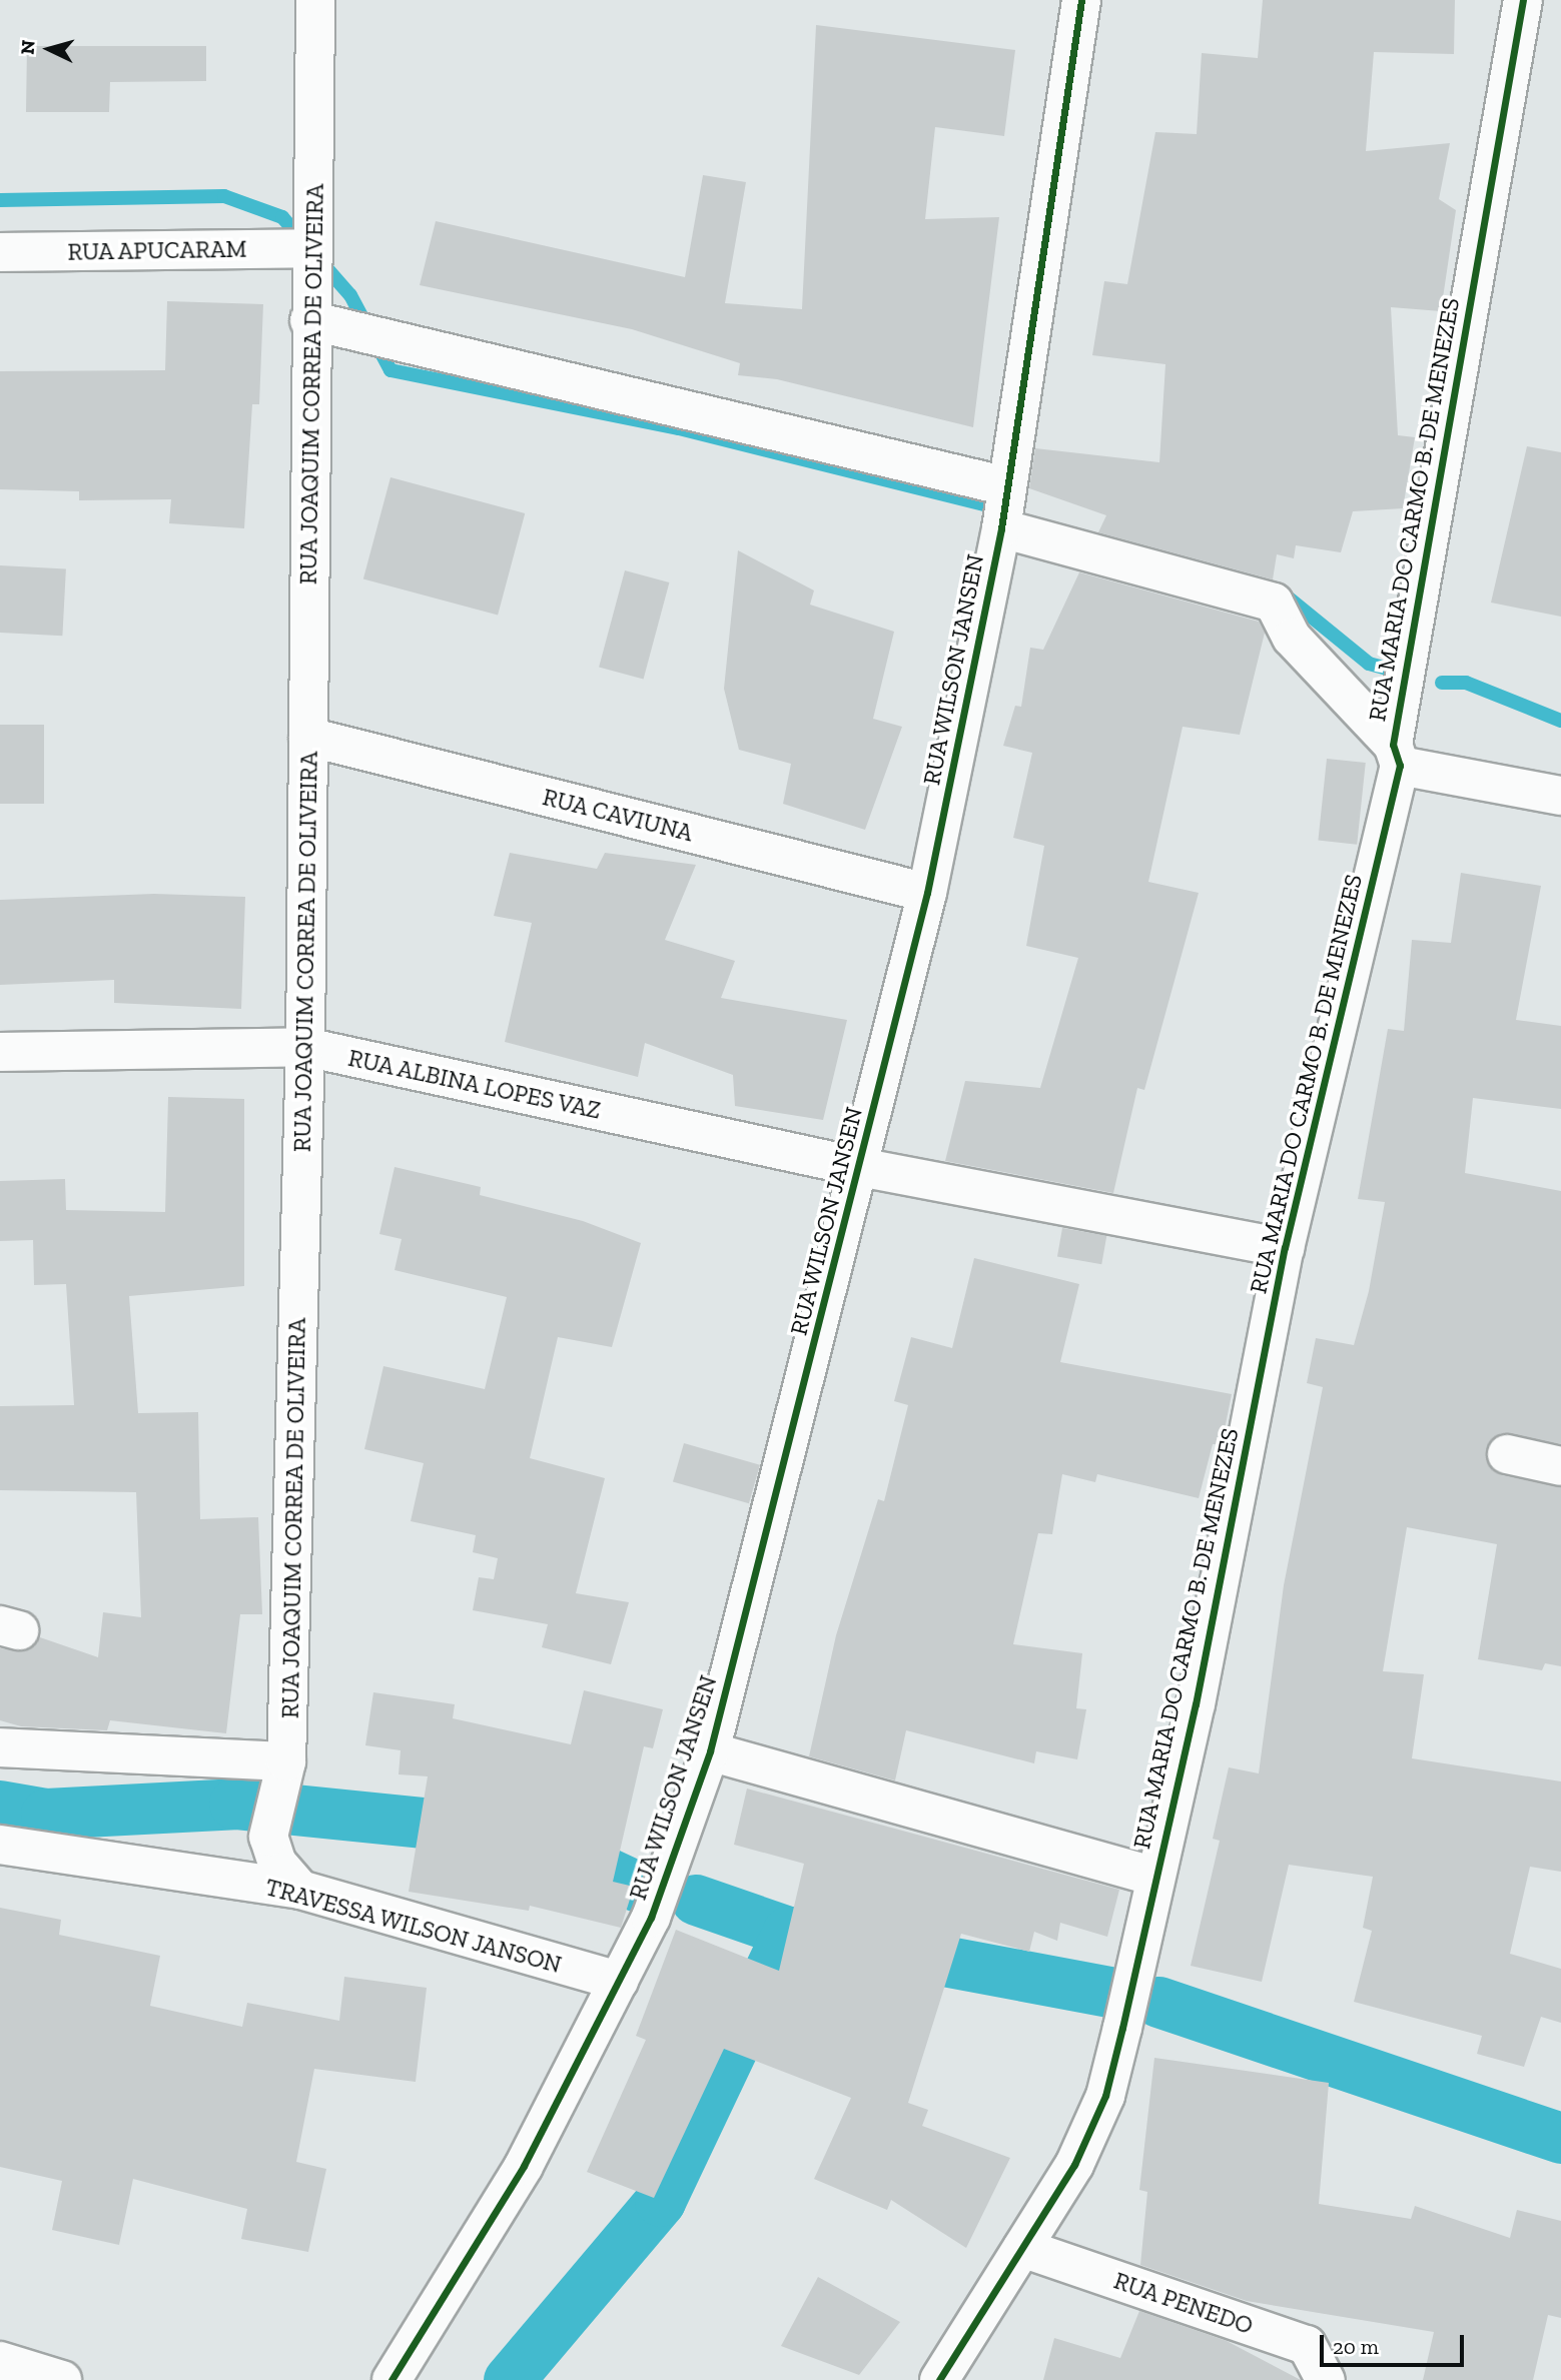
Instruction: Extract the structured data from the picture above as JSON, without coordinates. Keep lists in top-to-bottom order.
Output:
{
  "streets": {
    "street": [
      "RUA APUCARAM",
      "RUA JOAQUIM CORREA DE OLIVEIRA",
      "RUA MARIA DO CARMO B. DE MENEZES",
      "RUA WILSON JANSEN",
      "RUA CAVIUNA",
      "RUA ALBINA LOPES VAZ",
      "TRAVESSA WILSON JANSON",
      "RUA PENEDO"
    ]
  },
  "crossings": [
    ["RUA APUCARAM", "RUA JOAQUIM CORREA DE OLIVEIRA"],
    ["RUA JOAQUIM CORREA DE OLIVEIRA", "RUA CAVIUNA"],
    ["RUA JOAQUIM CORREA DE OLIVEIRA", "RUA ALBINA LOPES VAZ"],
    ["RUA JOAQUIM CORREA DE OLIVEIRA", "TRAVESSA WILSON JANSON"],
    ["RUA MARIA DO CARMO B. DE MENEZES", "RUA ALBINA LOPES VAZ"],
    ["RUA MARIA DO CARMO B. DE MENEZES", "RUA PENEDO"],
    ["RUA WILSON JANSEN", "RUA CAVIUNA"],
    ["RUA WILSON JANSEN", "RUA ALBINA LOPES VAZ"],
    ["RUA WILSON JANSEN", "TRAVESSA WILSON JANSON"]
  ],
  "scale_bar": "20 m",
  "north": "left"
}
